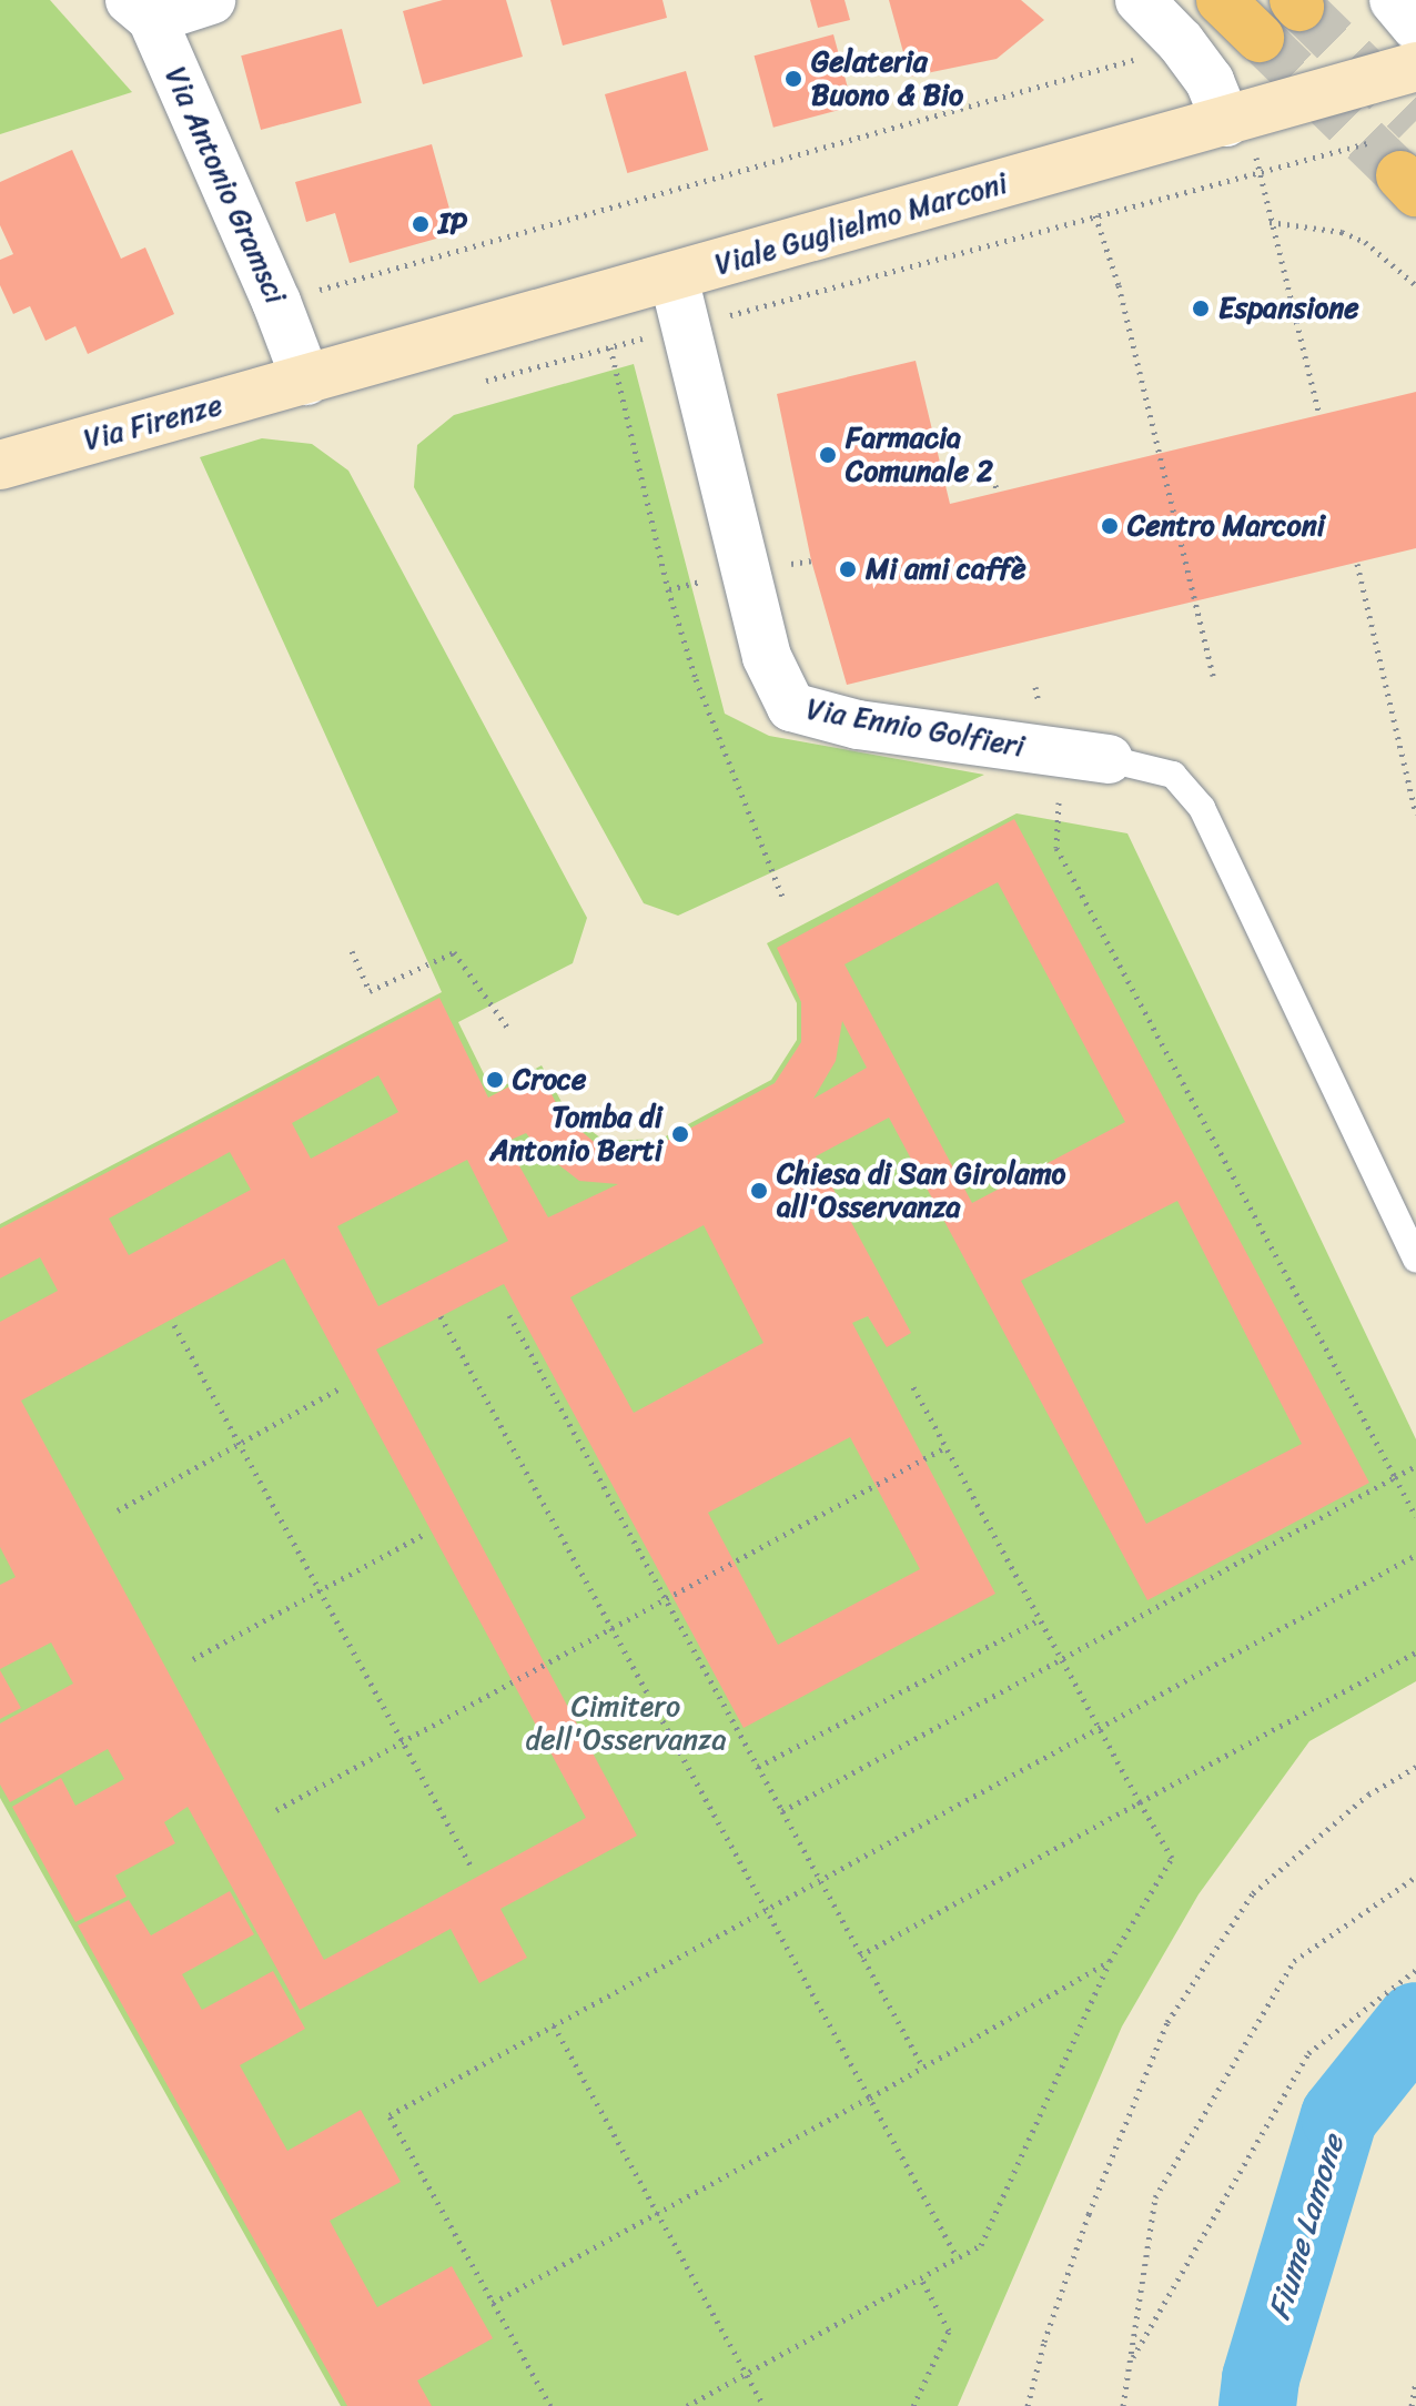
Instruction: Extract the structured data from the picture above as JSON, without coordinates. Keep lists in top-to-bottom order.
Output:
{
  "streets": {
    "street": [
      "Via Antonio Gramsci",
      "Viale Guglielmo Marconi",
      "Via Firenze",
      "Via Ennio Golfieri"
    ]
  },
  "crossings": [
    ["Via Antonio Gramsci", "Viale Guglielmo Marconi"],
    ["Via Antonio Gramsci", "Via Firenze"],
    ["Viale Guglielmo Marconi", "Via Firenze"],
    ["Viale Guglielmo Marconi", "Via Ennio Golfieri"]
  ],
  "water": ["Fiume Lamone"],
  "parks": ["Cimitero dell'Osservanza"],
  "places": [
    "Gelateria Buono & Bio",
    "IP",
    "Espansione",
    "Farmacia Comunale 2",
    "Centro Marconi",
    "Mi ami caffè",
    "Croce",
    "Tomba di Antonio Berti",
    "Chiesa di San Girolamo all'Osservanza"
  ]
}
